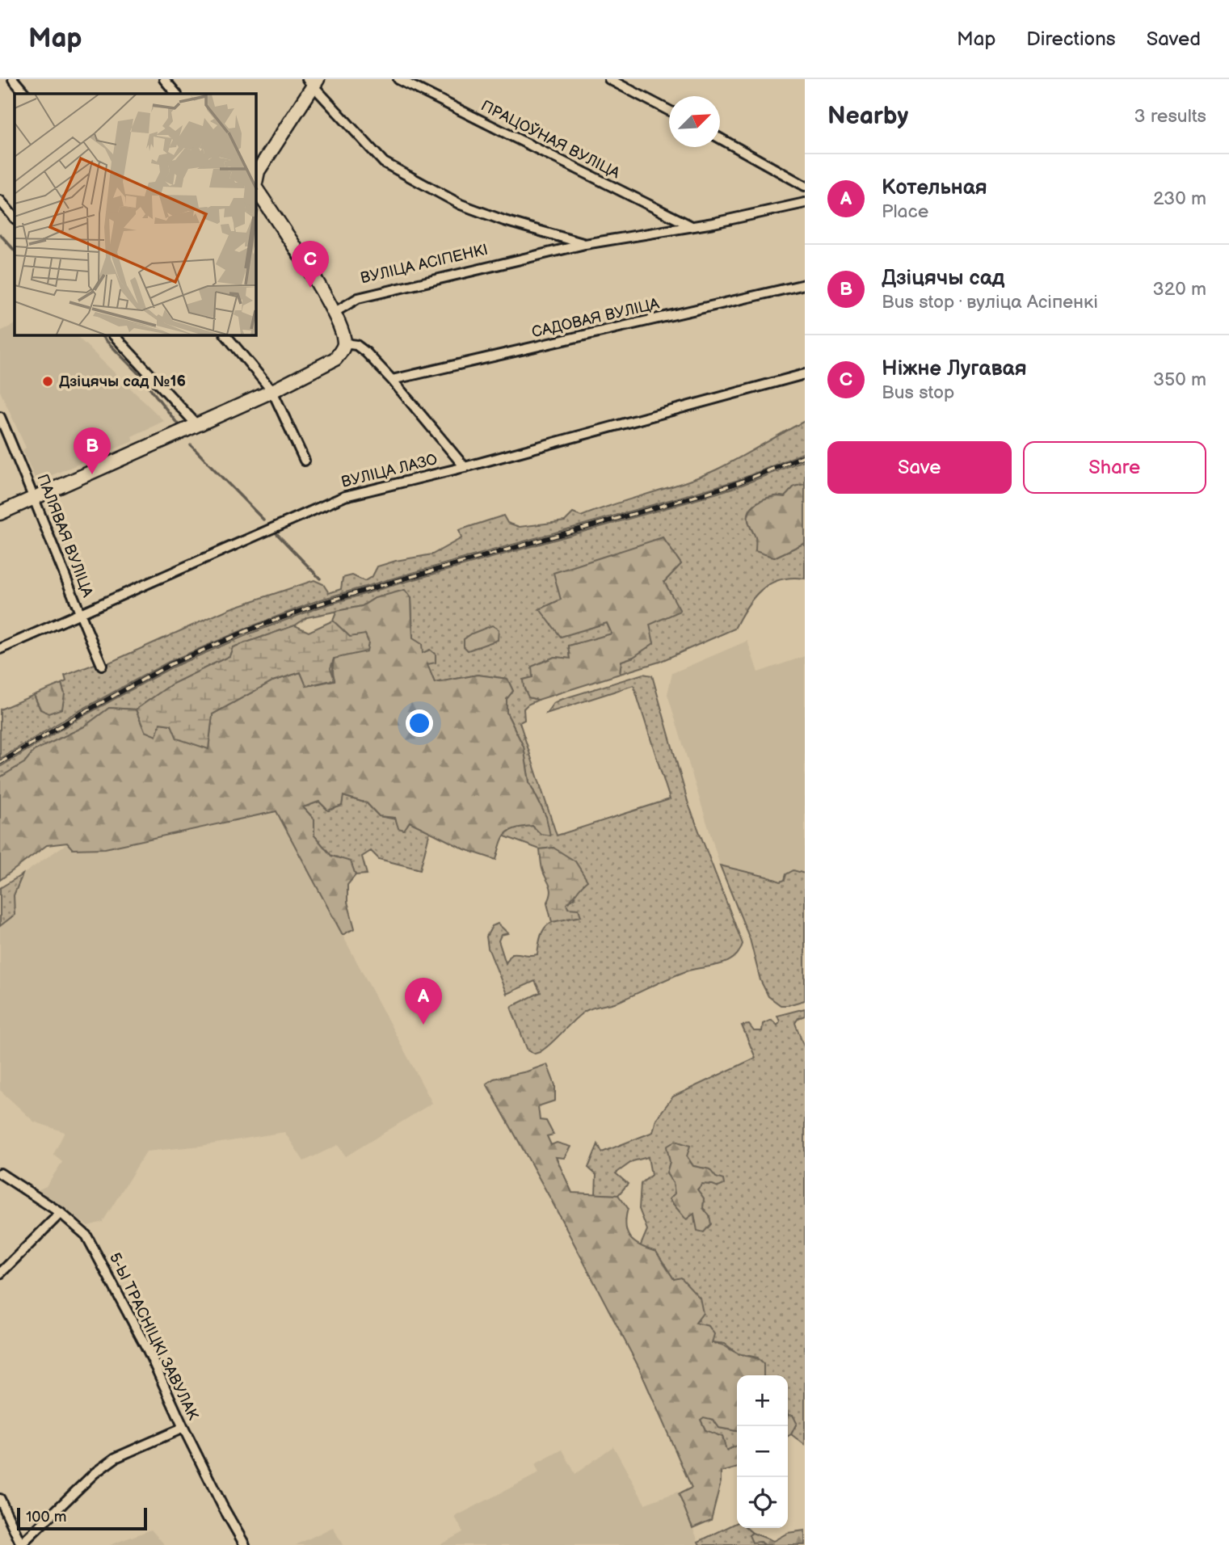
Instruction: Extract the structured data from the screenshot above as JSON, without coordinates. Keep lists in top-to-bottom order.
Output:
{
  "streets": {
    "street": [
      "ПРАЦОЎНАЯ ВУЛІЦА",
      "ВУЛІЦА АСІПЕНКІ",
      "САДОВАЯ ВУЛІЦА",
      "ВУЛІЦА ЛАЗО",
      "ПАЛЯВАЯ ВУЛІЦА",
      "5-Ы ТРАСНІЦКІ ЗАВУЛАК"
    ]
  },
  "crossings": [
    ["ПРАЦОЎНАЯ ВУЛІЦА", "ВУЛІЦА АСІПЕНКІ"],
    ["ВУЛІЦА ЛАЗО", "ПАЛЯВАЯ ВУЛІЦА"]
  ],
  "places": ["Дзіцячы сад №16"],
  "scale_bar": "100 m",
  "north": "top right",
  "page": {
    "header": "Map",
    "nav": ["Map", "Directions", "Saved"],
    "heading": ["Nearby", "3 results"],
    "list": [
      {
        "mark": "A",
        "name": "Котельная",
        "note": "Place",
        "value": "230 m"
      },
      {
        "mark": "B",
        "name": "Дзіцячы сад",
        "note": "Bus stop · вуліца Асіпенкі",
        "value": "320 m"
      },
      {
        "mark": "C",
        "name": "Ніжне Лугавая",
        "note": "Bus stop",
        "value": "350 m"
      }
    ],
    "pins": ["C", "B", "A"],
    "buttons": ["Save", "Share"],
    "map_buttons": ["+", "−"],
    "scale": "100 m"
  }
}
